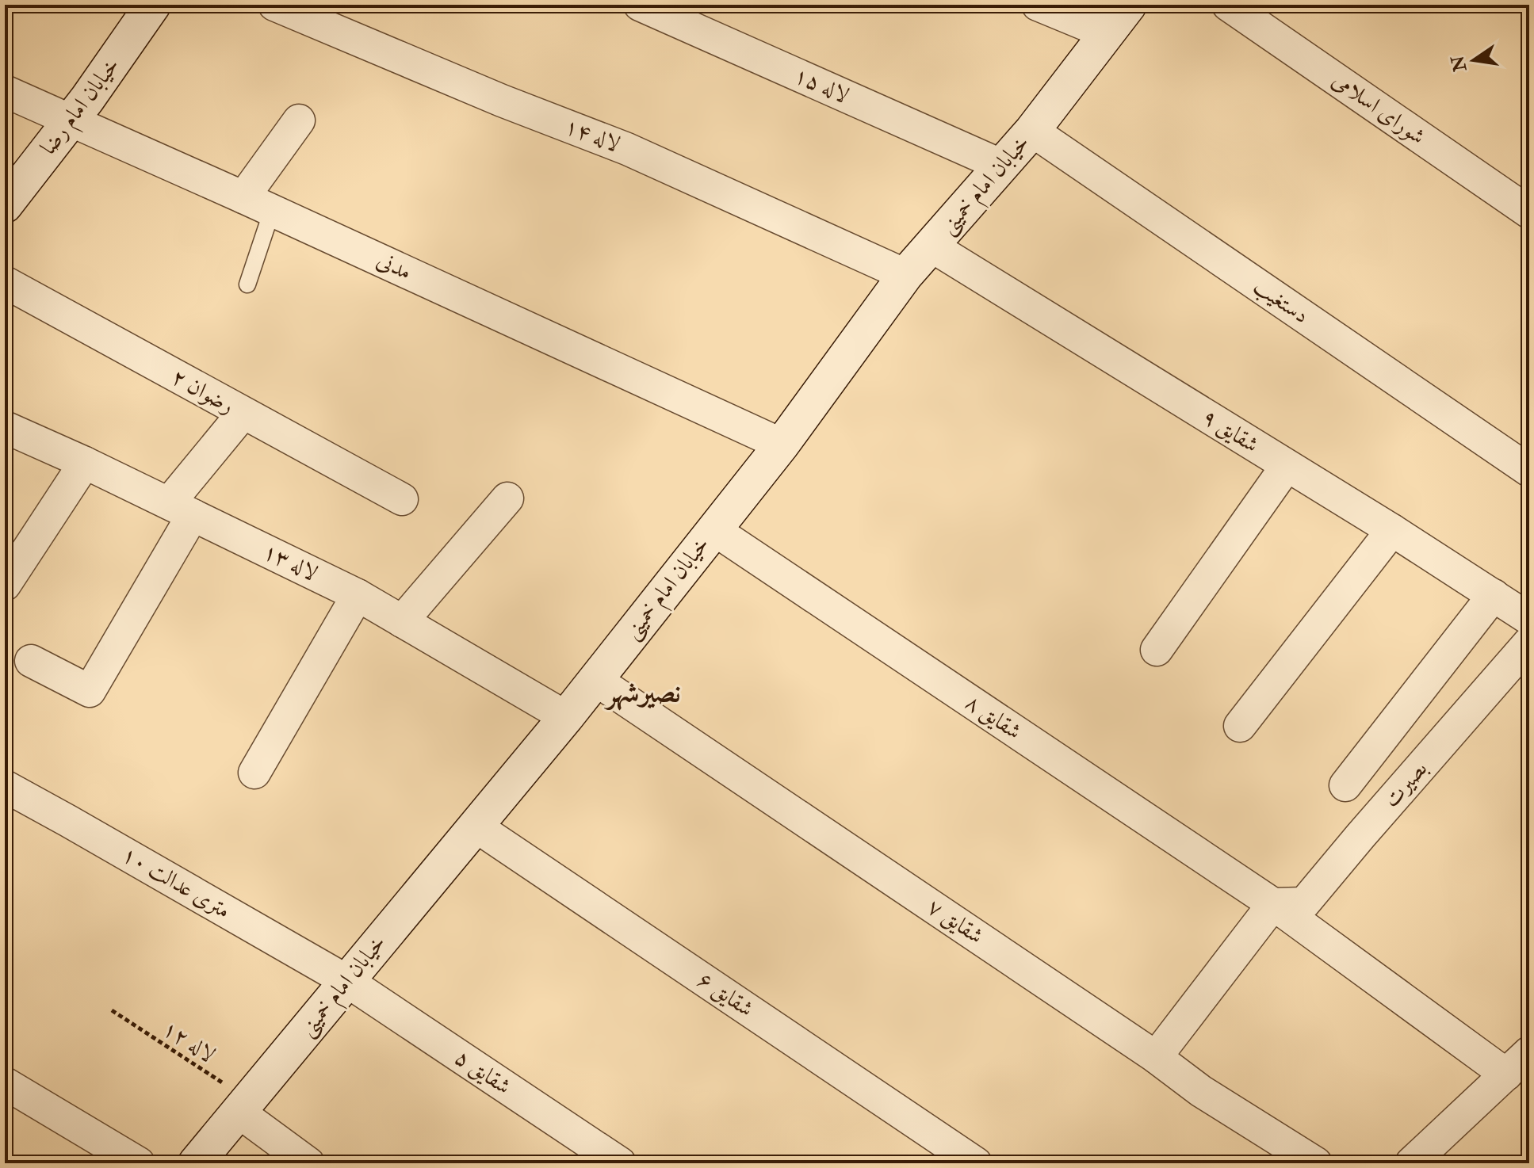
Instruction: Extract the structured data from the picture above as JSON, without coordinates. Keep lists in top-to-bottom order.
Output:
{
  "streets": {
    "main road": ["خیابان امام رضا", "خیابان امام خمینی"],
    "street": [
      "لاله ۱۵",
      "شورای اسلامی",
      "لاله ۱۴",
      "مدنی",
      "دستغیب",
      "رضوان ۲",
      "شقایق ۹",
      "لاله ۱۳",
      "شقایق ۸",
      "بصیرت",
      "۱۰ متری عدالت",
      "شقایق ۷",
      "شقایق ۶",
      "شقایق ۵"
    ],
    "path": ["لاله ۱۲"]
  },
  "crossings": [
    ["لاله ۱۵", "خیابان امام خمینی"],
    ["خیابان امام رضا", "مدنی"],
    ["لاله ۱۴", "خیابان امام خمینی"],
    ["خیابان امام خمینی", "مدنی"],
    ["خیابان امام خمینی", "دستغیب"],
    ["خیابان امام خمینی", "شقایق ۹"],
    ["خیابان امام خمینی", "لاله ۱۳"],
    ["خیابان امام خمینی", "شقایق ۸"],
    ["خیابان امام خمینی", "۱۰ متری عدالت"],
    ["خیابان امام خمینی", "شقایق ۷"],
    ["خیابان امام خمینی", "شقایق ۶"],
    ["خیابان امام خمینی", "لاله ۱۲"],
    ["خیابان امام خمینی", "شقایق ۵"],
    ["شقایق ۸", "بصیرت"],
    ["۱۰ متری عدالت", "شقایق ۵"]
  ],
  "districts": ["نصیرشهر"],
  "north": "left"
}
